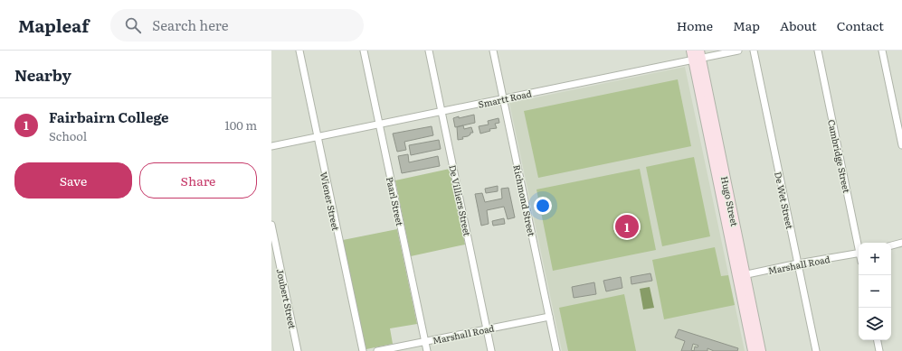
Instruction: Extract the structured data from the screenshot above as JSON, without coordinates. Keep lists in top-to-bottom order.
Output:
{
  "streets": {
    "street": [
      "Smartt Road",
      "Cambridge Street",
      "De Villiers Street",
      "Richmond Street",
      "De Wet Street",
      "Wiener Street",
      "Paarl Street",
      "Hugo Street",
      "Marshall Road",
      "Joubert Street"
    ]
  },
  "crossings": [
    ["Smartt Road", "De Villiers Street"],
    ["Smartt Road", "Richmond Street"],
    ["Smartt Road", "Wiener Street"],
    ["Smartt Road", "Paarl Street"],
    ["Smartt Road", "Hugo Street"],
    ["De Villiers Street", "Marshall Road"],
    ["Richmond Street", "Marshall Road"],
    ["De Wet Street", "Marshall Road"],
    ["Paarl Street", "Marshall Road"],
    ["Hugo Street", "Marshall Road"]
  ],
  "page": {
    "header": "Mapleaf",
    "search": "Search here",
    "nav": [
      "Home",
      "Map",
      "About",
      "Contact"
    ],
    "heading": "Nearby",
    "list": [
      {
        "mark": "1",
        "name": "Fairbairn College",
        "note": "School",
        "value": "100 m"
      }
    ],
    "buttons": ["Save", "Share"],
    "pins": "1",
    "map_buttons": ["+", "−"]
  }
}
